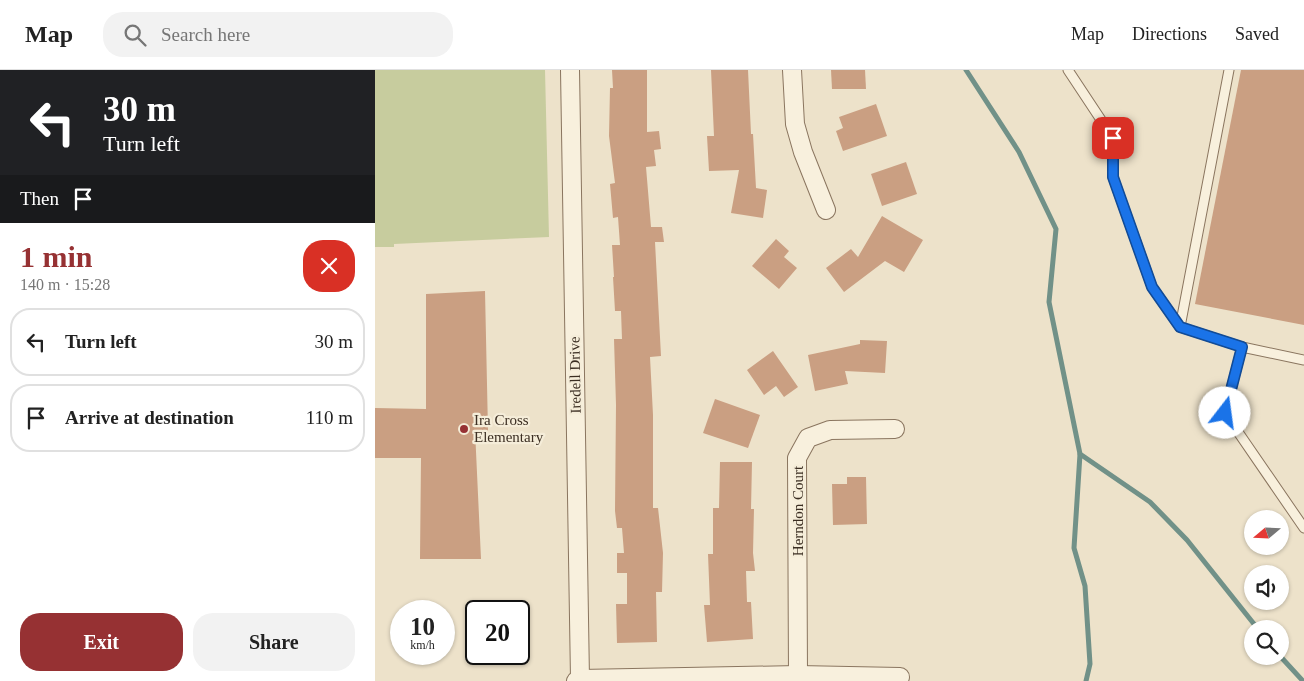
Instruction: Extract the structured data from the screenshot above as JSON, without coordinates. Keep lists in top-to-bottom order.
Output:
{
  "streets": {
    "street": ["Iredell Drive", "Herndon Court"]
  },
  "places": ["Ira Cross Elementary"],
  "north": "left",
  "page": {
    "header": "Map",
    "search": "Search here",
    "nav": ["Map", "Directions", "Saved"],
    "turn": ["30 m", "Turn left"],
    "then": "Then",
    "heading": ["1 min", "140 m · 15:28"],
    "list": [
      {
        "name": "Turn left",
        "value": "30 m"
      },
      {
        "name": "Arrive at destination",
        "value": "110 m"
      }
    ],
    "speed": "10 km/h",
    "limit": "20",
    "buttons": ["Exit", "Share"]
  }
}
